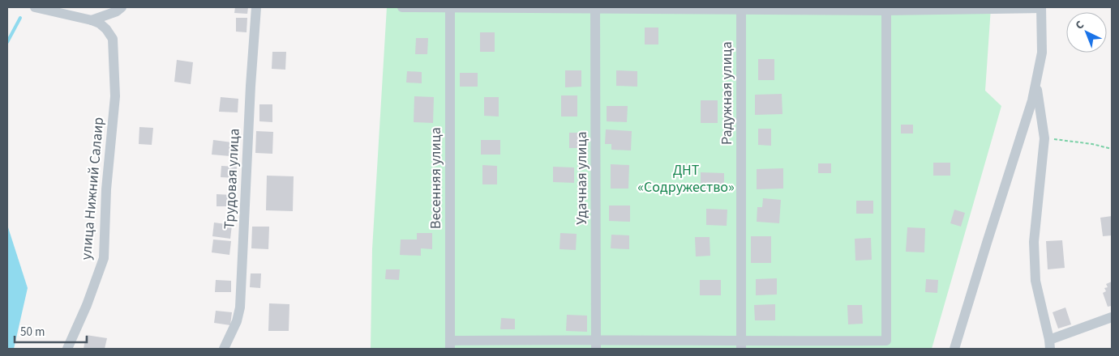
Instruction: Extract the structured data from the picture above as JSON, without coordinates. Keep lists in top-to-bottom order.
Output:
{
  "streets": {
    "street": [
      "Радужная улица",
      "Весенняя улица",
      "Удачная улица",
      "Трудовая улица",
      "улица Нижний Салаир"
    ]
  },
  "parks": ["ДНТ «Содружество»"],
  "scale_bar": "50 m",
  "north": "top left"
}
